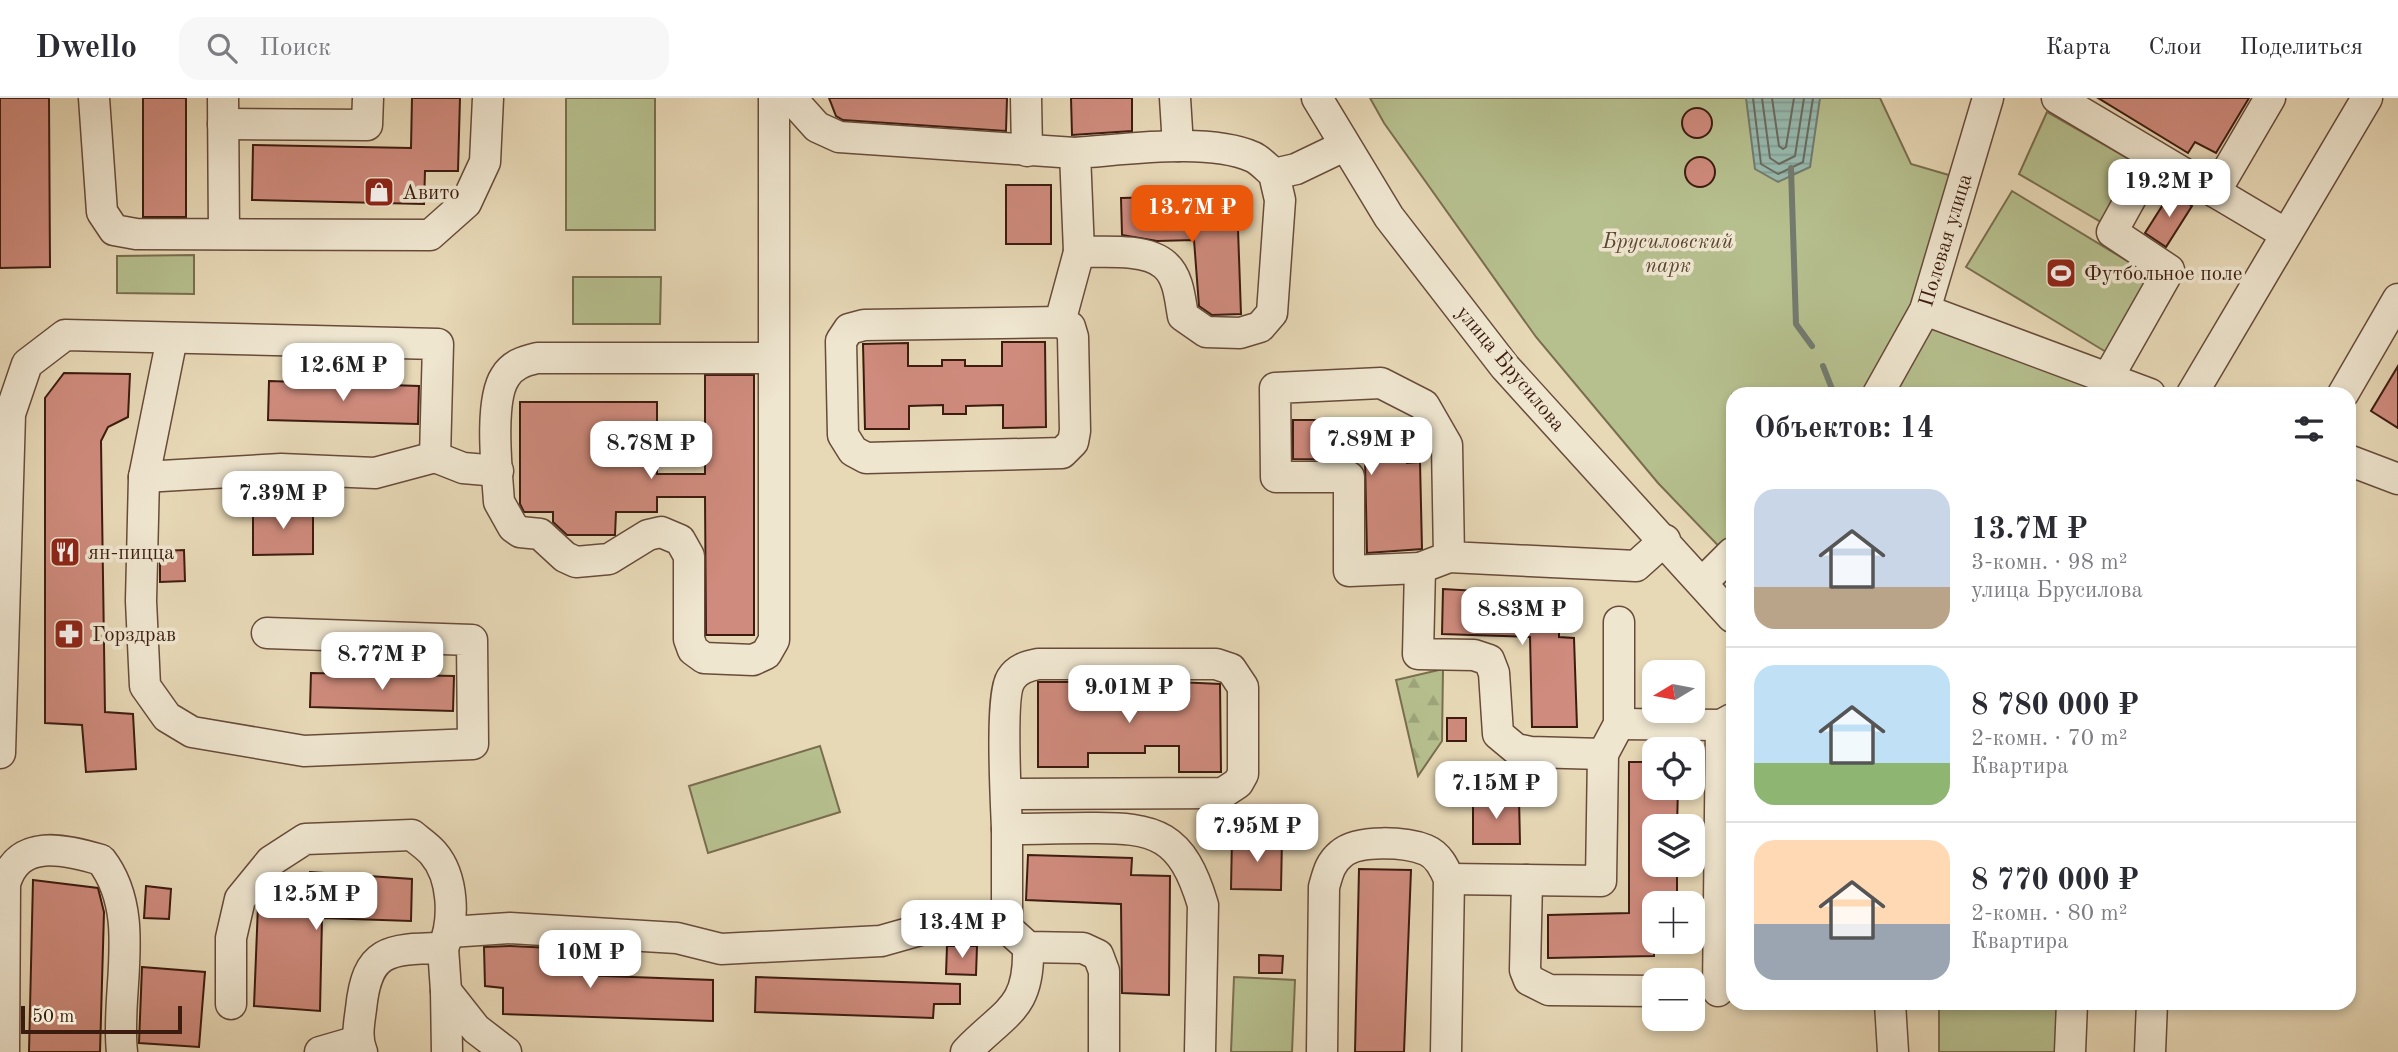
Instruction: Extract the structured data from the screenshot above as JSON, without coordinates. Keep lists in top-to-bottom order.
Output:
{
  "streets": {
    "street": ["Полевая улица", "улица Брусилова"]
  },
  "parks": ["Брусиловский парк"],
  "places": {
    "shop": ["Авито"],
    "sports": ["Футбольное поле"],
    "restaurant": ["ян-пицца"],
    "pharmacy": ["Горздрав"]
  },
  "scale_bar": "50 m",
  "north": "left",
  "page": {
    "header": "Dwello",
    "search": "Поиск",
    "nav": ["Карта", "Слои", "Поделиться"],
    "price": [
      "19.2M ₽",
      "13.7M ₽",
      "12.6M ₽",
      "7.89M ₽",
      "8.78M ₽",
      "7.39M ₽",
      "8.83M ₽",
      "8.77M ₽",
      "9.01M ₽",
      "7.15M ₽",
      "7.95M ₽",
      "12.5M ₽",
      "13.4M ₽",
      "10M ₽"
    ],
    "heading": "Объектов: 14",
    "list": [
      {
        "name": "13.7M ₽",
        "note": "3-комн. · 98 m² · улица Брусилова"
      },
      {
        "name": "8 780 000 ₽",
        "note": "2-комн. · 70 m² · Квартира"
      },
      {
        "name": "8 770 000 ₽",
        "note": "2-комн. · 80 m² · Квартира"
      }
    ],
    "map_buttons": ["+", "−"],
    "scale": "50 m"
  }
}
